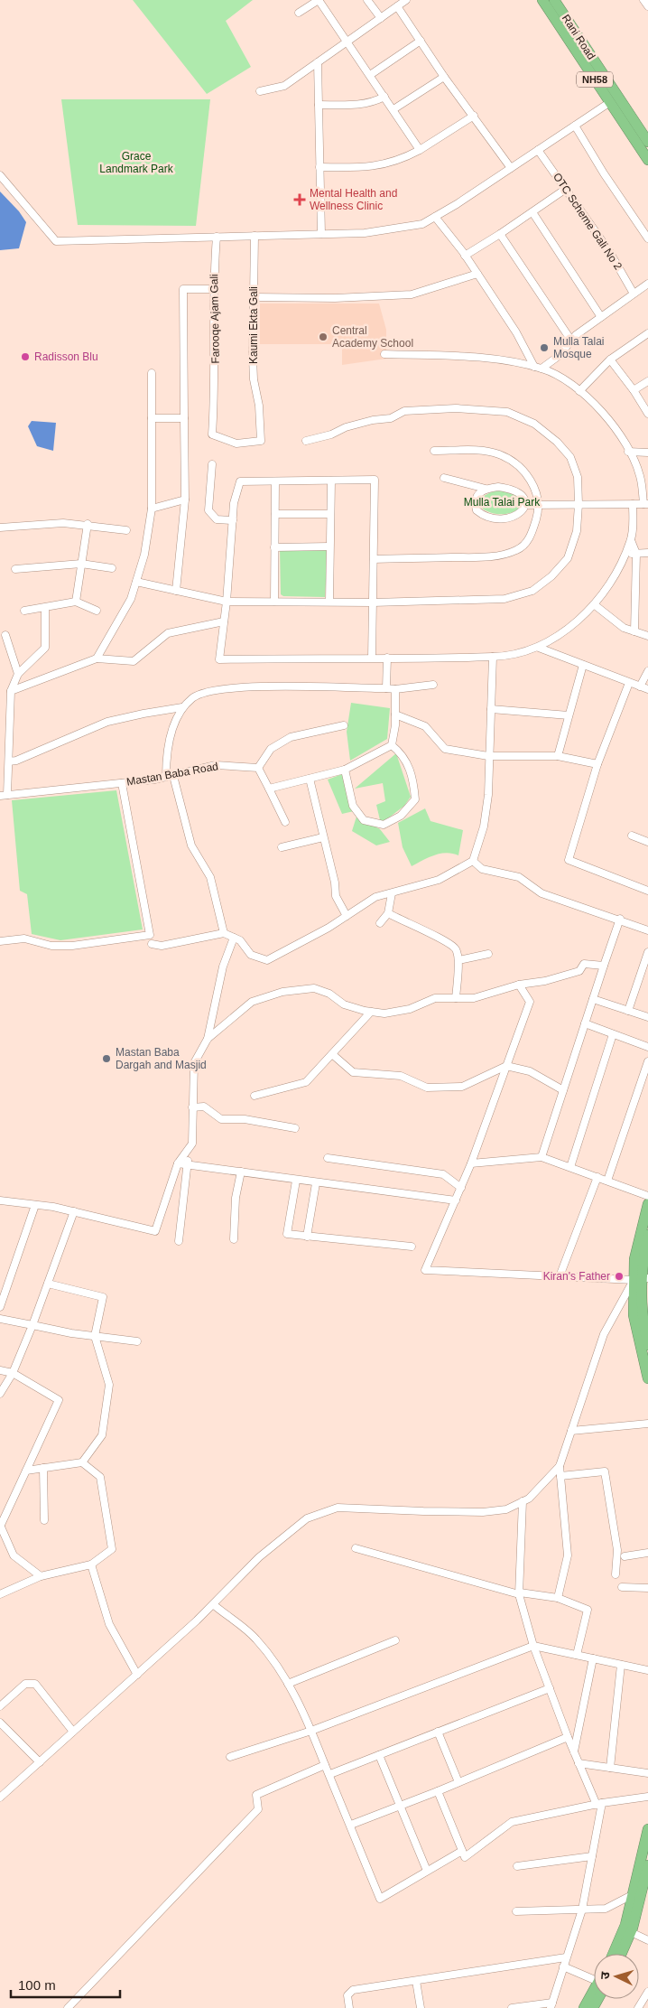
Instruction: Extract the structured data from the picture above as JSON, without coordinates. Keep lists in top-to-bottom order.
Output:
{
  "streets": {
    "highway": ["Rani Road", "NH58"],
    "street": [
      "OTC Scheme Gali No 2",
      "Farooqe Ajam Gali",
      "Kaumi Ekta Gali",
      "Mastan Baba Road"
    ]
  },
  "crossings": [
    ["Farooqe Ajam Gali", "Kaumi Ekta Gali"]
  ],
  "parks": ["Grace Landmark Park", "Mulla Talai Park"],
  "places": {
    "health": ["Mental Health and Wellness Clinic"],
    "other": [
      "Central Academy School",
      "Mulla Talai Mosque",
      "Radisson Blu",
      "Mastan Baba Dargah and Masjid",
      "Kiran's Father"
    ]
  },
  "scale_bar": "100 m",
  "north": "left"
}
